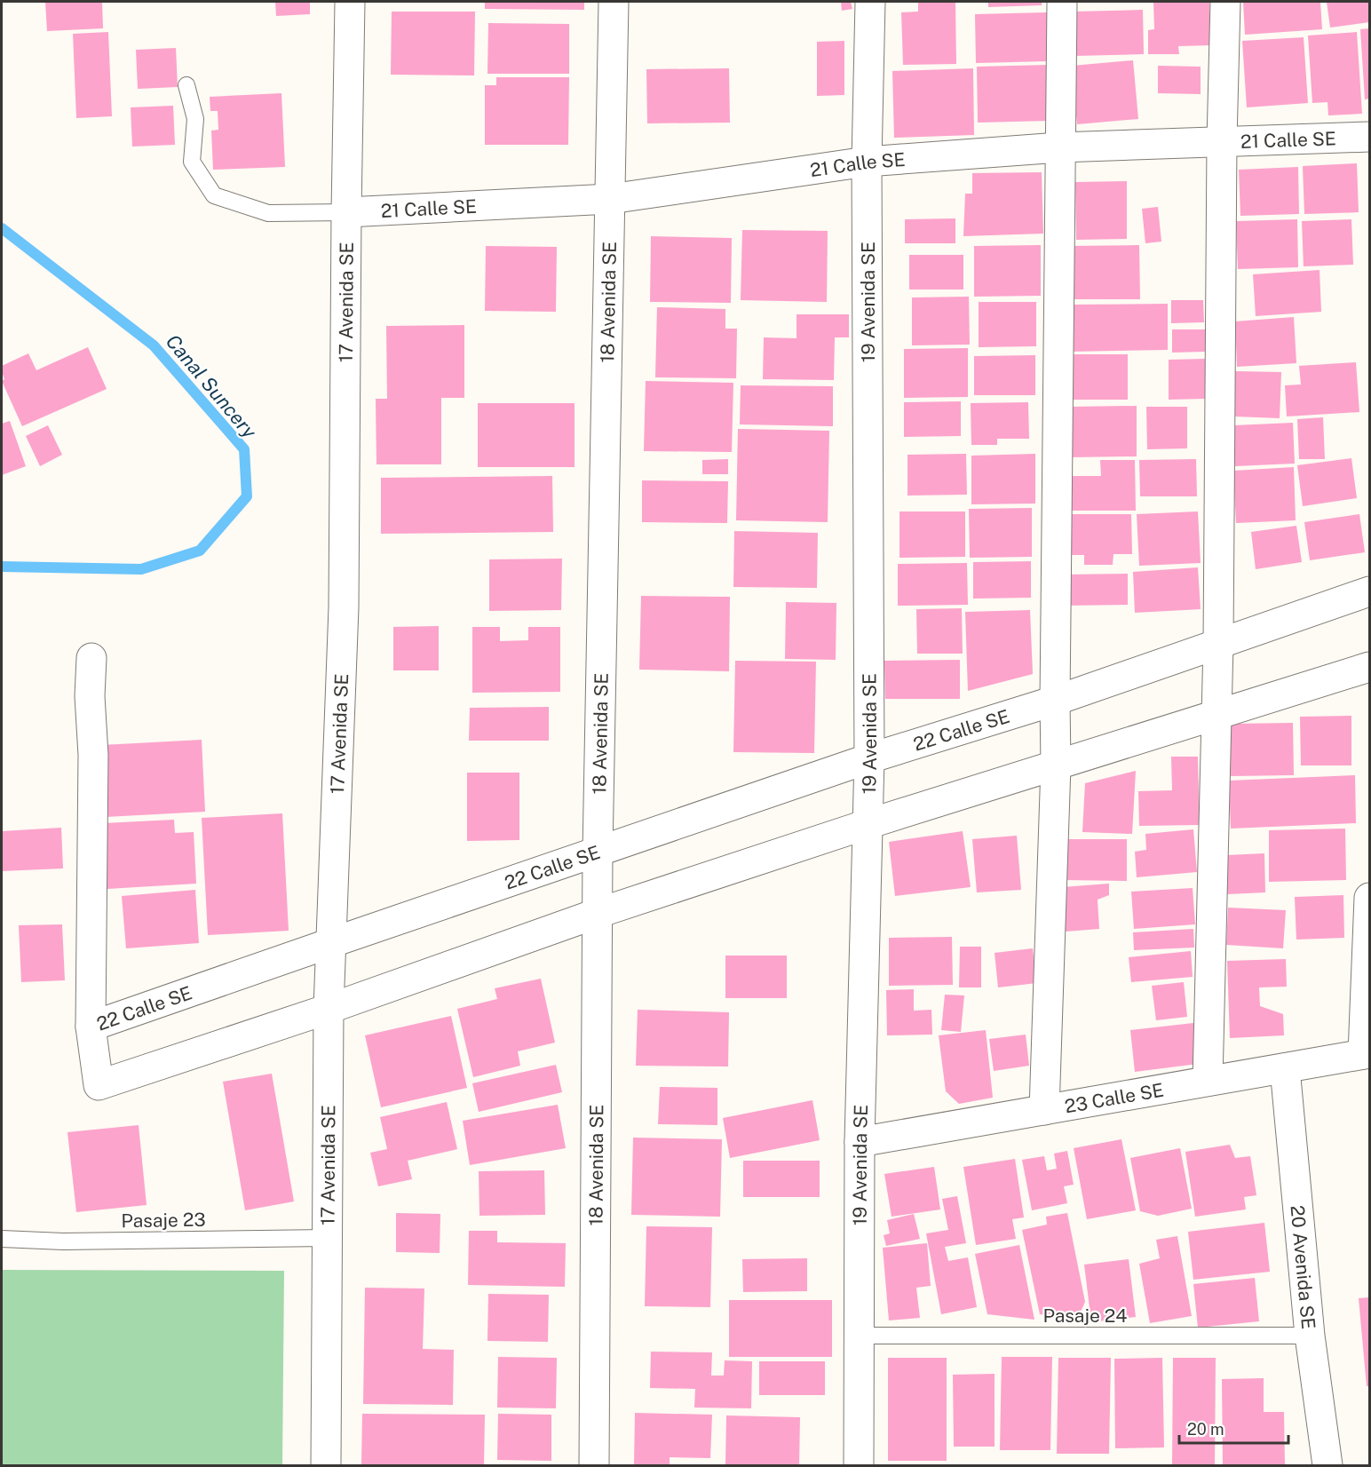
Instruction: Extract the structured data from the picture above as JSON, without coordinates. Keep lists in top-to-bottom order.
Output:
{
  "streets": {
    "street": [
      "21 Calle SE",
      "17 Avenida SE",
      "18 Avenida SE",
      "19 Avenida SE",
      "22 Calle SE",
      "23 Calle SE",
      "20 Avenida SE"
    ],
    "lane": ["Pasaje 23", "Pasaje 24"]
  },
  "crossings": [
    ["21 Calle SE", "17 Avenida SE"],
    ["21 Calle SE", "18 Avenida SE"],
    ["21 Calle SE", "19 Avenida SE"],
    ["17 Avenida SE", "22 Calle SE"],
    ["17 Avenida SE", "Pasaje 23"],
    ["18 Avenida SE", "22 Calle SE"],
    ["19 Avenida SE", "22 Calle SE"],
    ["19 Avenida SE", "23 Calle SE"],
    ["19 Avenida SE", "Pasaje 24"],
    ["23 Calle SE", "20 Avenida SE"],
    ["20 Avenida SE", "Pasaje 24"]
  ],
  "water": ["Canal Suncery"],
  "scale_bar": "20 m"
}
